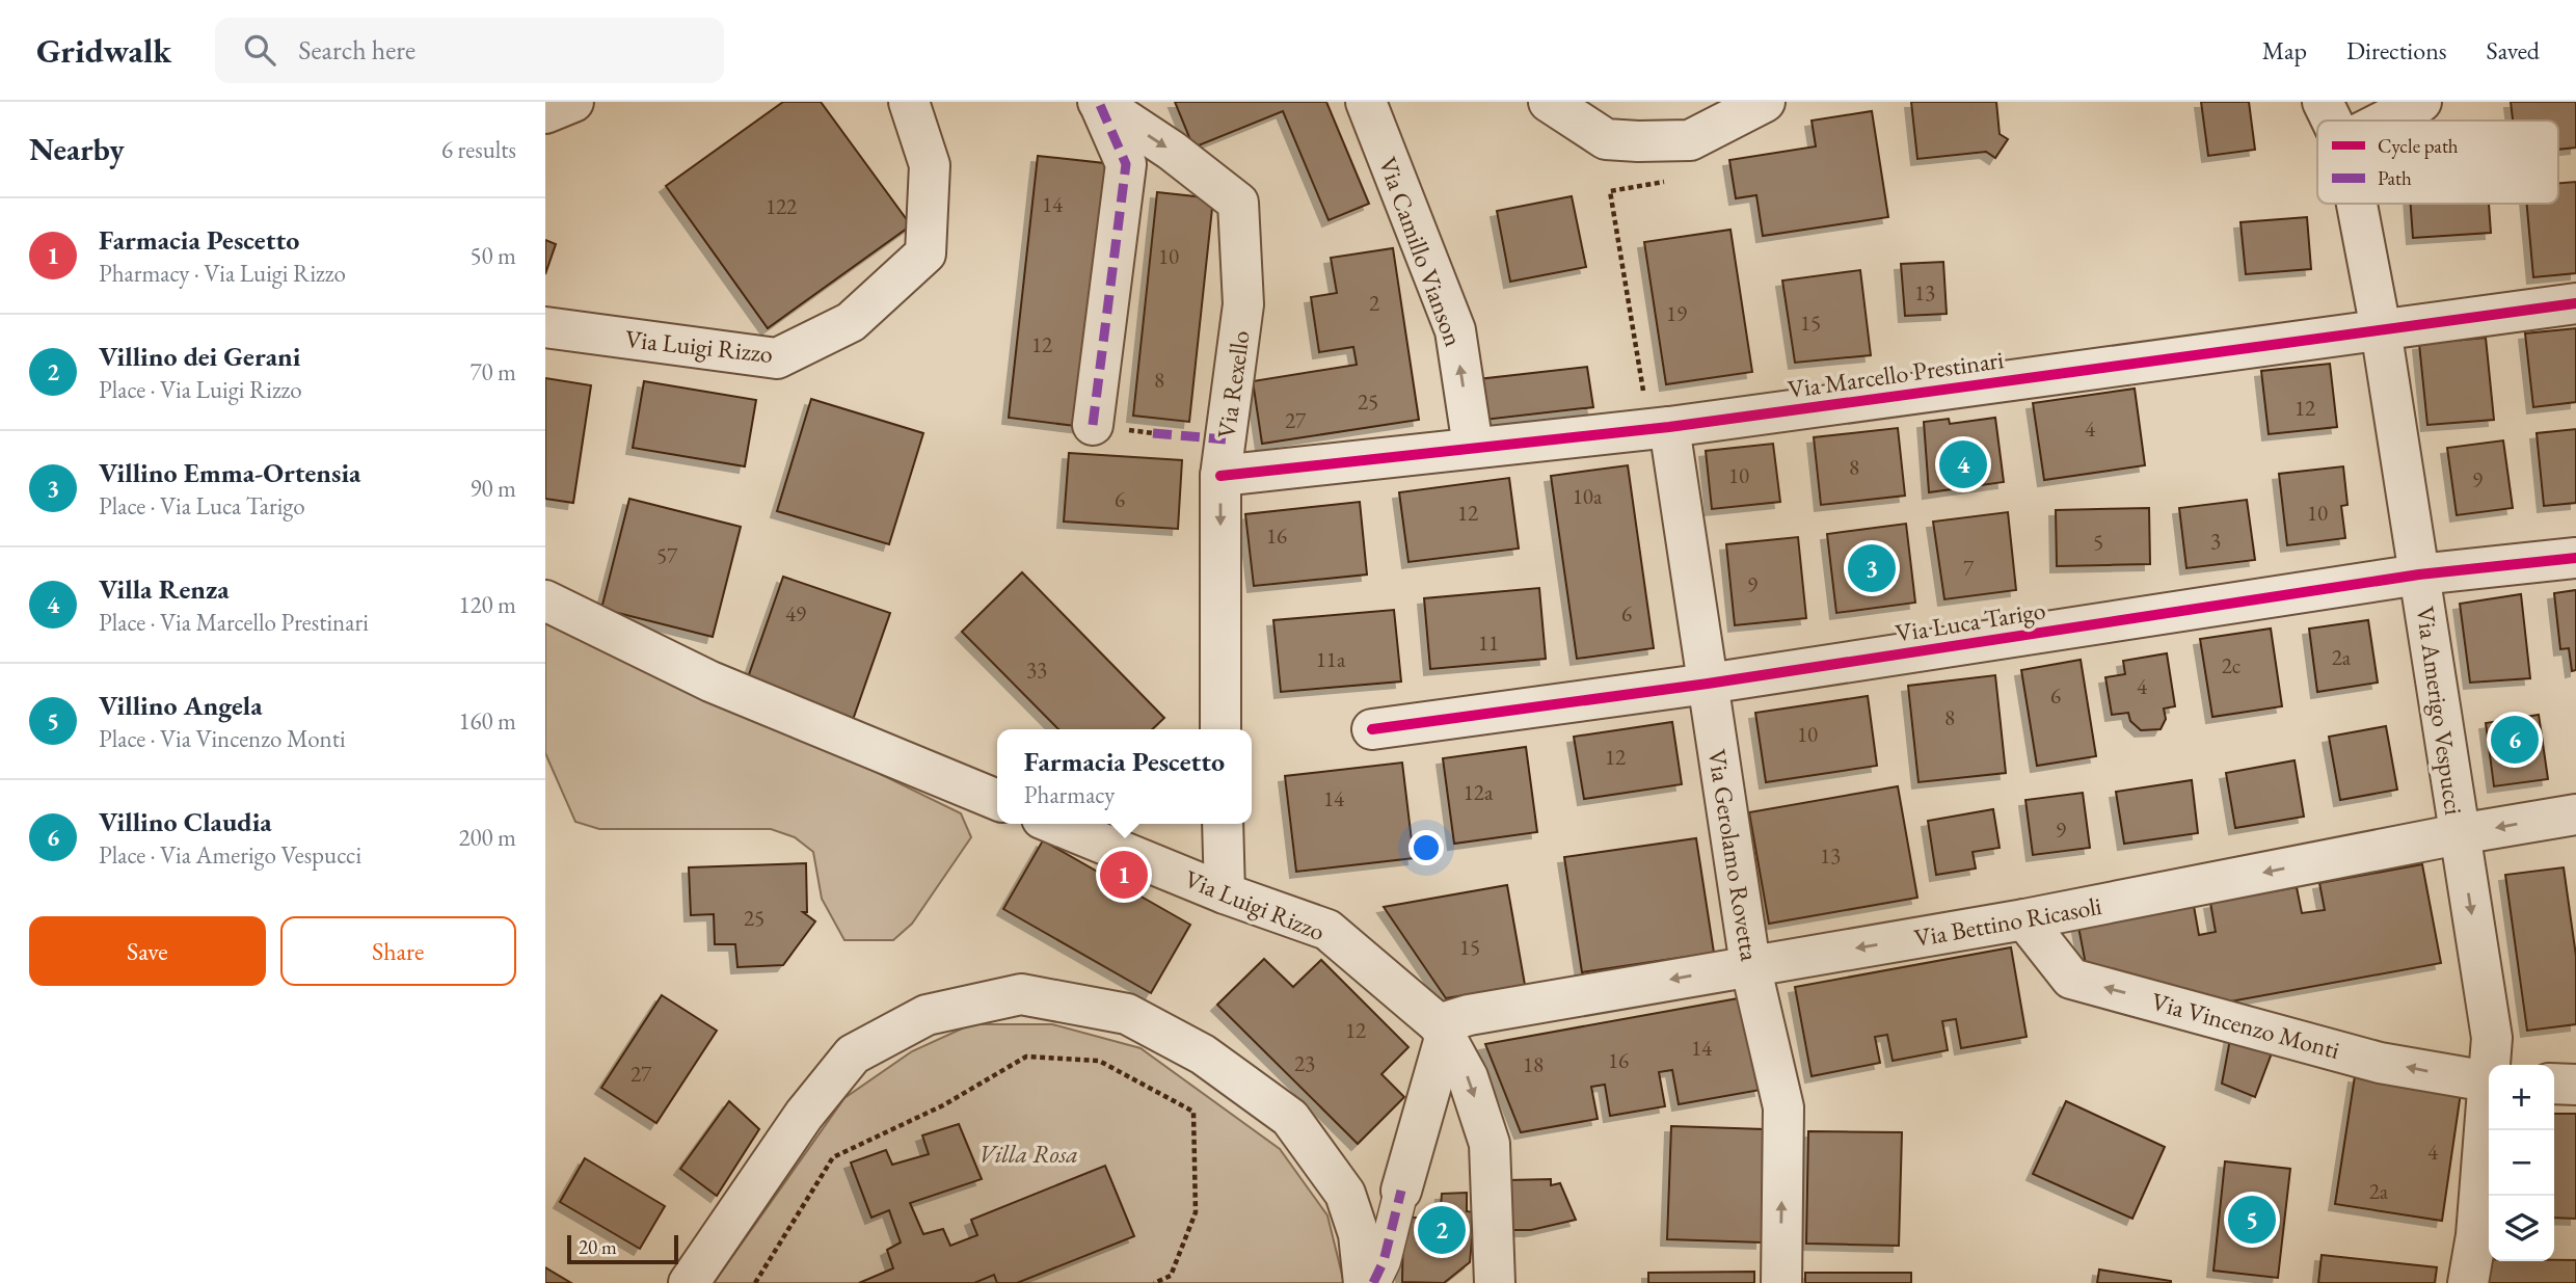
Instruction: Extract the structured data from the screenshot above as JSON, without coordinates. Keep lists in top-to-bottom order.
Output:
{
  "streets": {
    "street": [
      "Via Camillo Vianson",
      "Via Luigi Rizzo",
      "Via Marcello Prestinari",
      "Via Rexello",
      "Via Luca Tarigo",
      "Via Amerigo Vespucci",
      "Via Gerolamo Rovetta",
      "Via Bettino Ricasoli",
      "Via Vincenzo Monti"
    ]
  },
  "crossings": [
    ["Via Camillo Vianson", "Via Marcello Prestinari"],
    ["Via Luigi Rizzo", "Via Bettino Ricasoli"],
    ["Via Marcello Prestinari", "Via Rexello"],
    ["Via Marcello Prestinari", "Via Amerigo Vespucci"],
    ["Via Marcello Prestinari", "Via Gerolamo Rovetta"],
    ["Via Luca Tarigo", "Via Amerigo Vespucci"],
    ["Via Luca Tarigo", "Via Gerolamo Rovetta"],
    ["Via Amerigo Vespucci", "Via Bettino Ricasoli"],
    ["Via Gerolamo Rovetta", "Via Bettino Ricasoli"],
    ["Via Bettino Ricasoli", "Via Vincenzo Monti"]
  ],
  "one_way": [
    "Via Camillo Vianson",
    "Via Gerolamo Rovetta",
    "Via Bettino Ricasoli",
    "Via Vincenzo Monti"
  ],
  "parks": ["Villa Rosa"],
  "house_numbers": [
    "14",
    "122",
    "10",
    "13",
    "2",
    "19",
    "15",
    "12",
    "8",
    "25",
    "12",
    "27",
    "4",
    "8",
    "10",
    "9",
    "10a",
    "6",
    "12",
    "10",
    "16",
    "3",
    "5",
    "57",
    "7",
    "9",
    "49",
    "6",
    "11",
    "2a",
    "11a",
    "2c",
    "33",
    "4",
    "6",
    "8",
    "10",
    "12",
    "12a",
    "14",
    "9",
    "13",
    "25",
    "15",
    "12",
    "14",
    "16",
    "23",
    "18",
    "27",
    "4",
    "2a"
  ],
  "legend": ["Cycle path", "Path"],
  "scale_bar": "20 m",
  "page": {
    "header": "Gridwalk",
    "search": "Search here",
    "nav": ["Map", "Directions", "Saved"],
    "heading": ["Nearby", "6 results"],
    "list": [
      {
        "mark": "1",
        "name": "Farmacia Pescetto",
        "note": "Pharmacy · Via Luigi Rizzo",
        "value": "50 m"
      },
      {
        "mark": "2",
        "name": "Villino dei Gerani",
        "note": "Place · Via Luigi Rizzo",
        "value": "70 m"
      },
      {
        "mark": "3",
        "name": "Villino Emma-Ortensia",
        "note": "Place · Via Luca Tarigo",
        "value": "90 m"
      },
      {
        "mark": "4",
        "name": "Villa Renza",
        "note": "Place · Via Marcello Prestinari",
        "value": "120 m"
      },
      {
        "mark": "5",
        "name": "Villino Angela",
        "note": "Place · Via Vincenzo Monti",
        "value": "160 m"
      },
      {
        "mark": "6",
        "name": "Villino Claudia",
        "note": "Place · Via Amerigo Vespucci",
        "value": "200 m"
      }
    ],
    "pins": [
      "4",
      "3",
      "6",
      "1",
      "5",
      "2"
    ],
    "popup": ["Farmacia Pescetto", "Pharmacy"],
    "buttons": ["Save", "Share"],
    "map_buttons": ["+", "−"],
    "scale": "20 m"
  }
}
